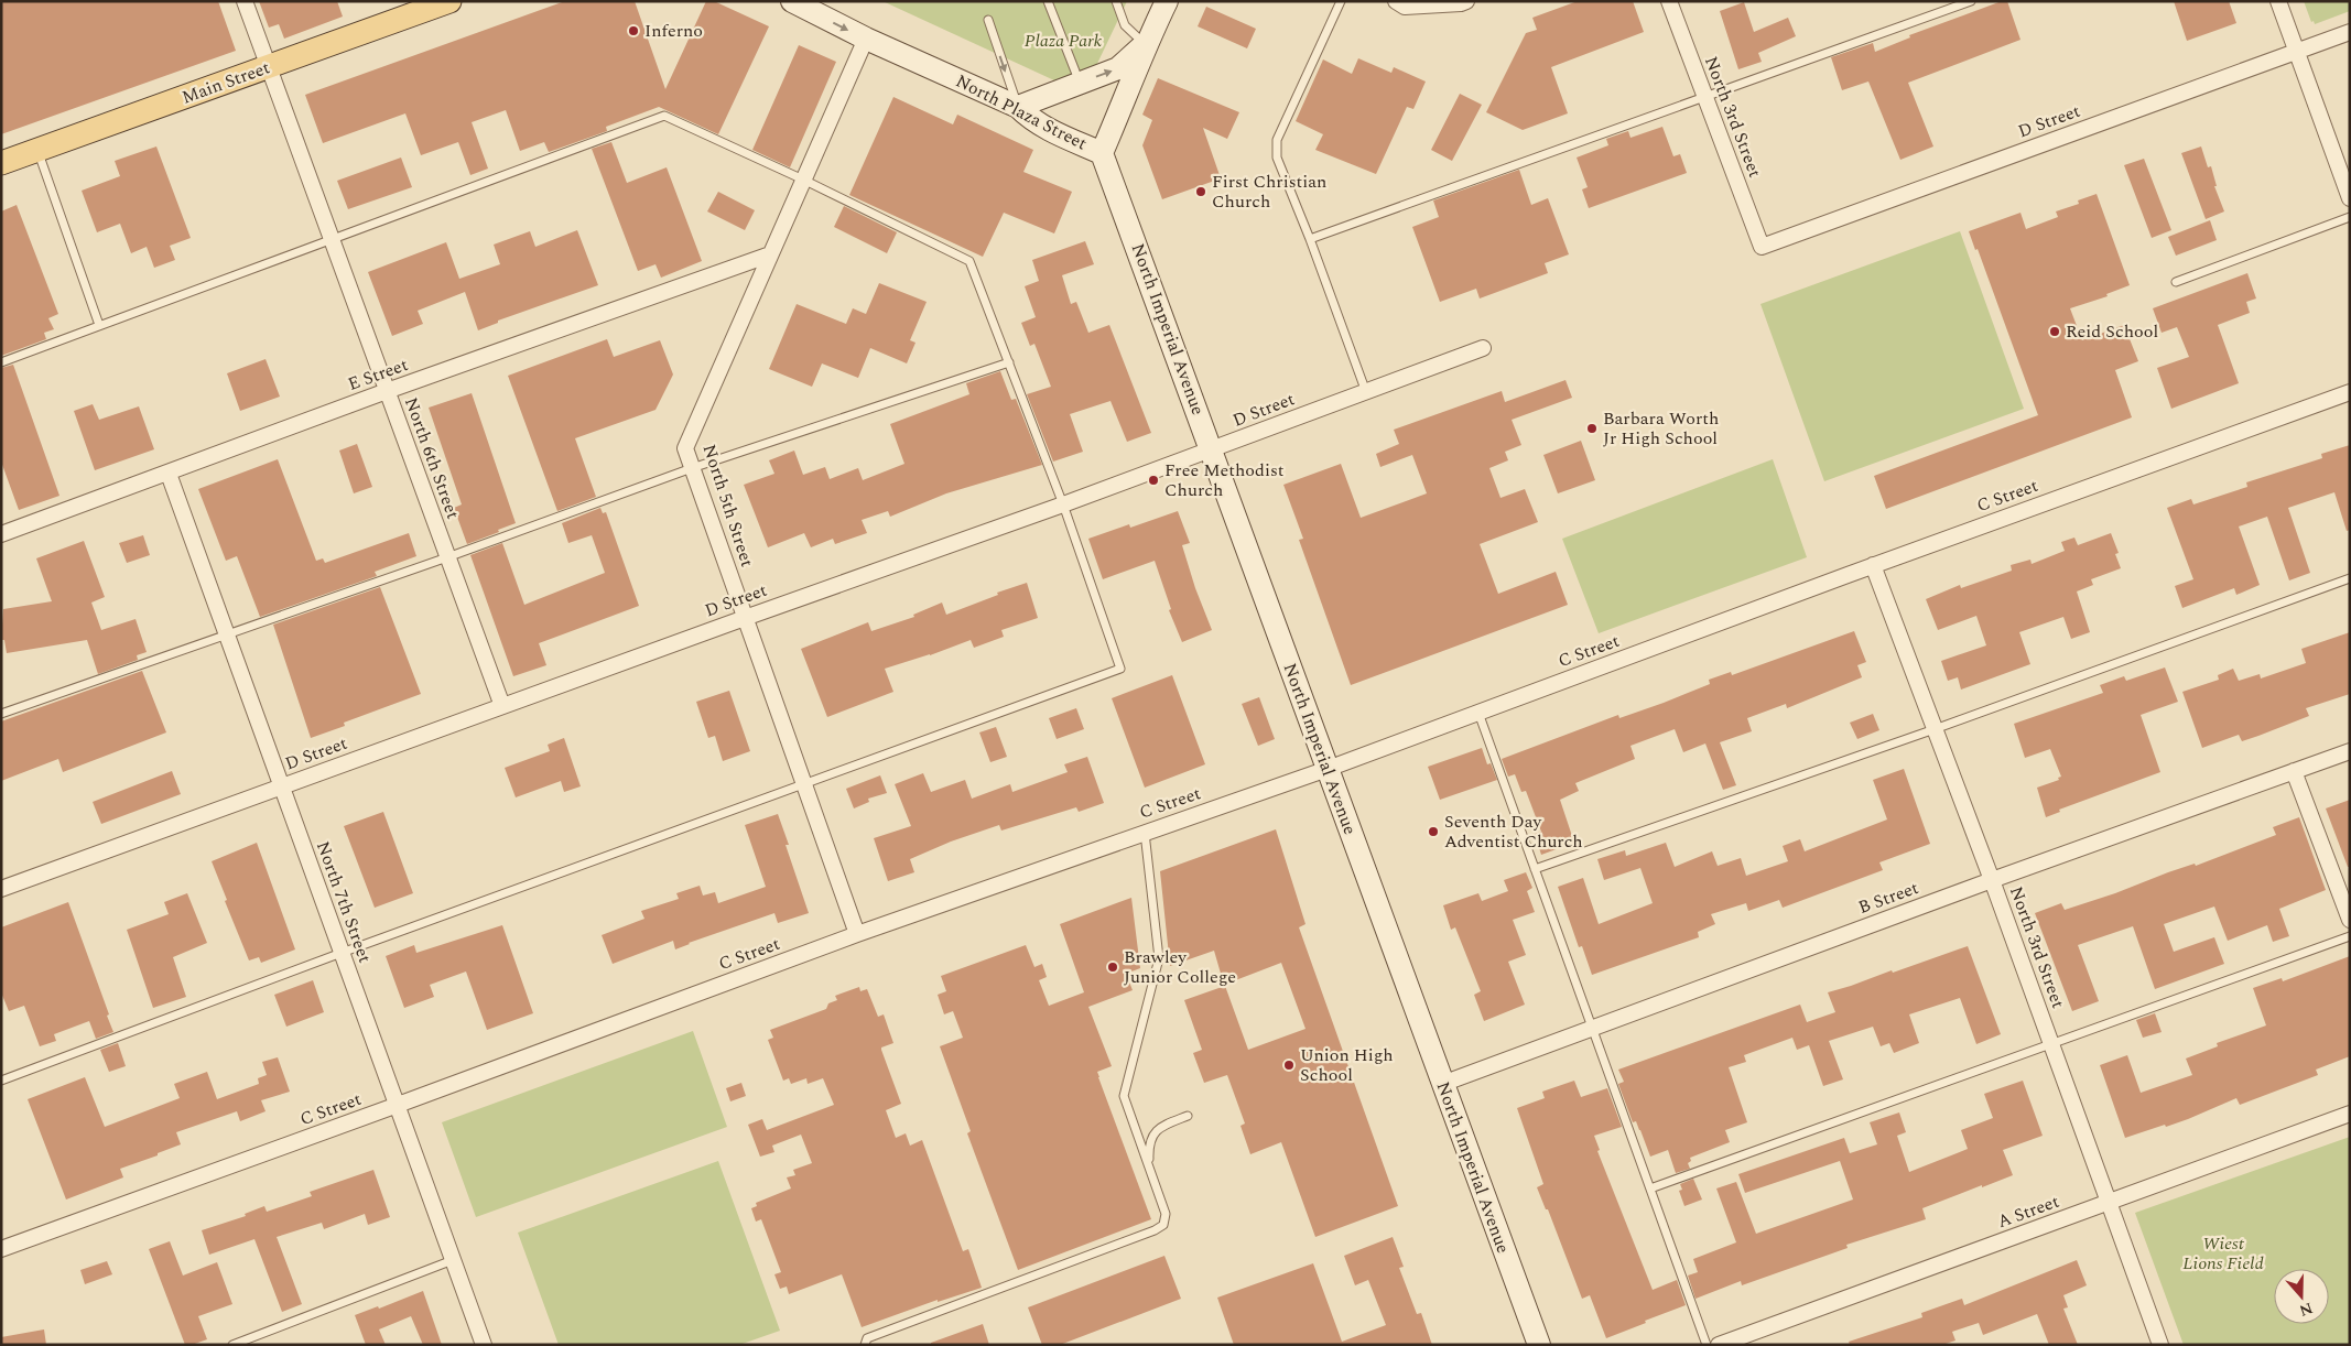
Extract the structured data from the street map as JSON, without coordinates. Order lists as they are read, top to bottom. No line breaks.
{"streets":{"main road":["Main Street"],"street":["North Plaza Street","North 3rd Street","D Street","North Imperial Avenue","E Street","North 6th Street","C Street","North 5th Street","B Street","North 7th Street","A Street"]},"crossings":[["Main Street","North 6th Street"],["North Plaza Street","North Imperial Avenue"],["North Plaza Street","North 5th Street"],["North 3rd Street","D Street"],["North 3rd Street","C Street"],["North 3rd Street","B Street"],["North 3rd Street","A Street"],["D Street","North Imperial Avenue"],["D Street","North 6th Street"],["D Street","North 5th Street"],["D Street","North 7th Street"],["North Imperial Avenue","C Street"],["North Imperial Avenue","B Street"],["E Street","North 6th Street"],["E Street","North 5th Street"],["E Street","North 7th Street"],["C Street","North 5th Street"],["C Street","North 7th Street"]],"parks":["Plaza Park","Wiest Lions Field"],"places":["Inferno","First Christian Church","Reid School","Barbara Worth Jr High School","Free Methodist Church","Seventh Day Adventist Church","Brawley Junior College","Union High School"],"north":"bottom"}
